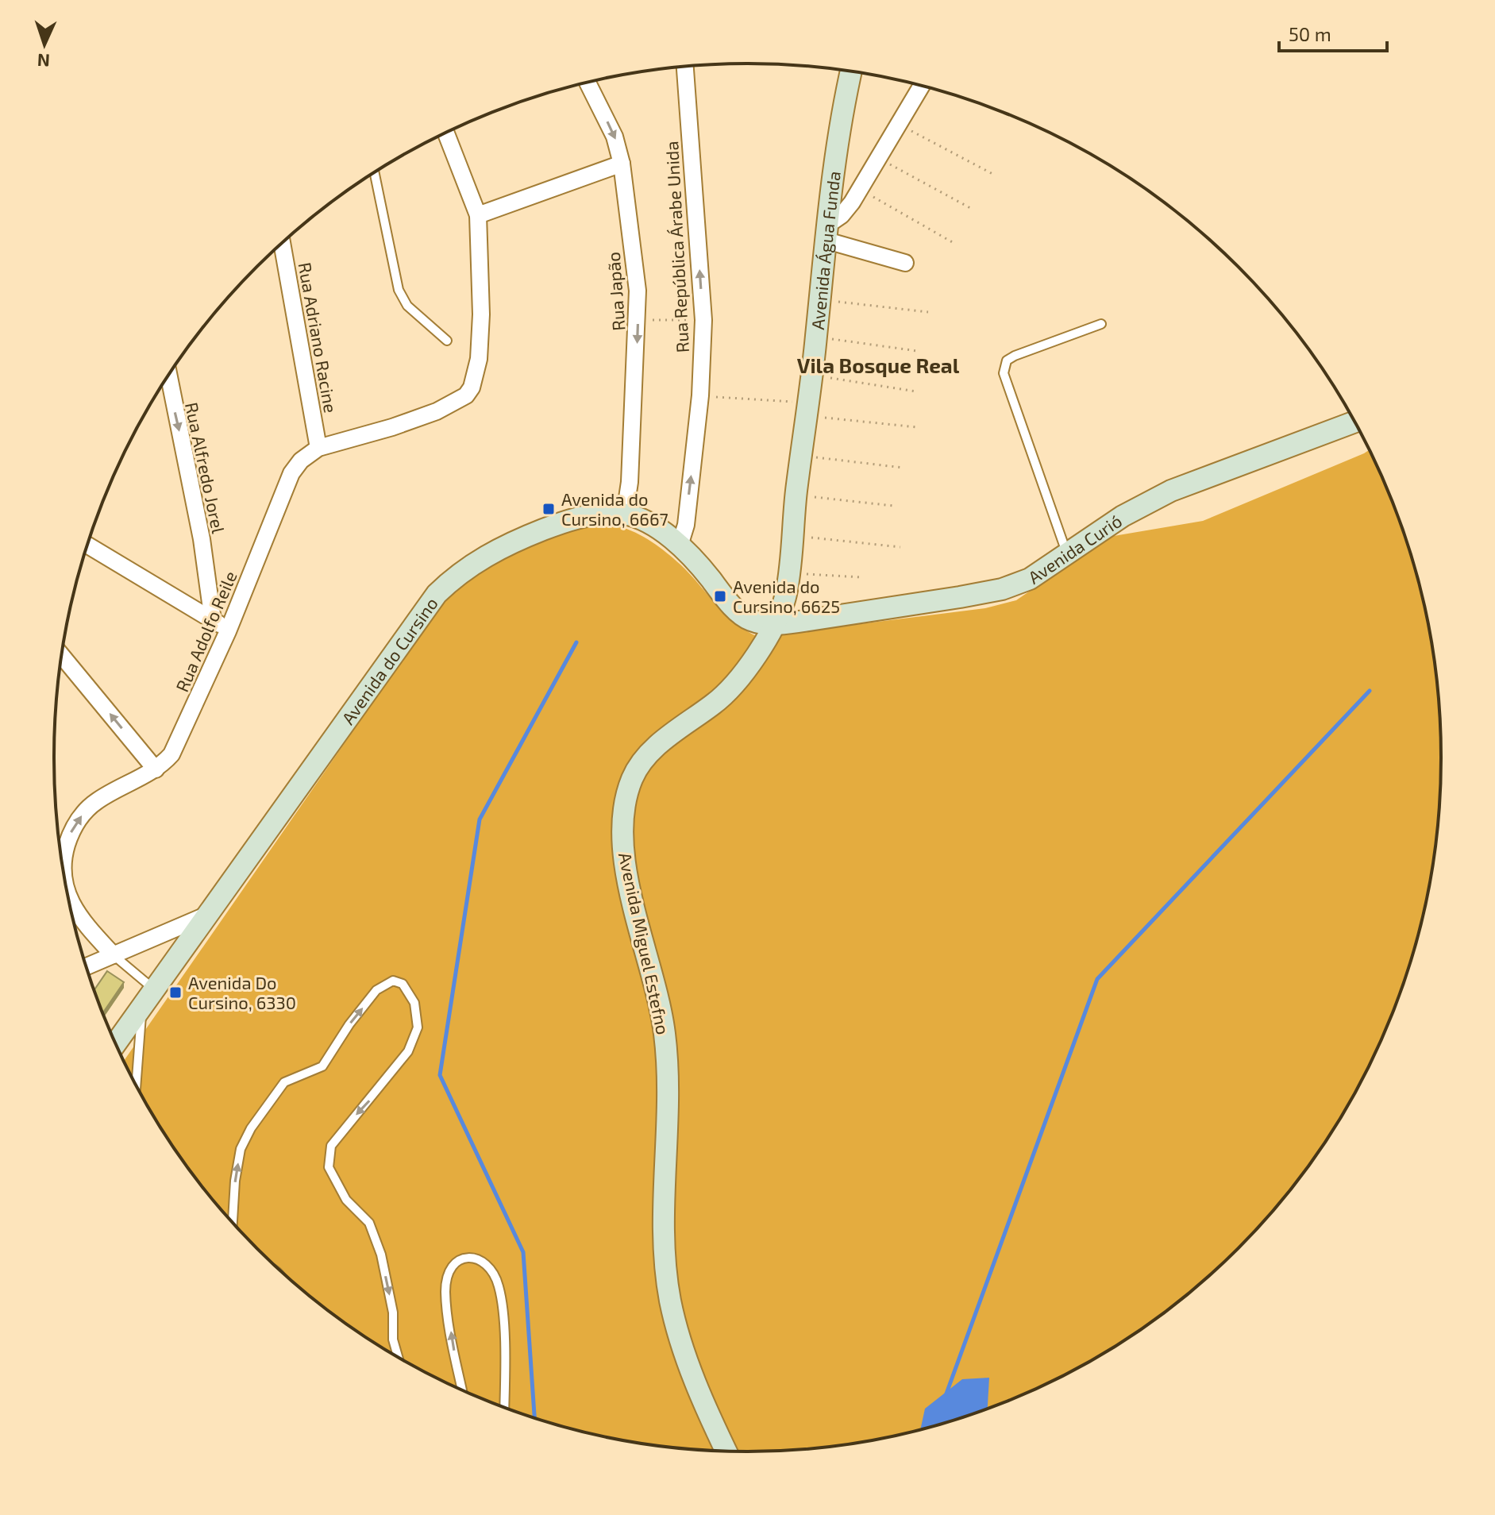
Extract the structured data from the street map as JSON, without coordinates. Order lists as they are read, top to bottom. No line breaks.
{"streets":{"main road":["Avenida Água Funda","Avenida Curió","Avenida do Cursino","Avenida Miguel Estefno"],"street":["Rua República Árabe Unida","Rua Japão","Rua Adriano Racine","Rua Alfredo Jorel","Rua Adolfo Reile"]},"crossings":[["Avenida Água Funda","Avenida Curió"],["Avenida Água Funda","Avenida Miguel Estefno"],["Rua Japão","Avenida do Cursino"],["Rua Adriano Racine","Rua Adolfo Reile"],["Avenida Curió","Avenida Miguel Estefno"]],"one_way":["Rua República Árabe Unida","Rua Japão","Rua Alfredo Jorel"],"districts":["Vila Bosque Real"],"places":{"transit":["Avenida do Cursino, 6667","Avenida do Cursino, 6625","Avenida Do Cursino, 6330"]},"scale_bar":"50 m","north":"bottom"}
